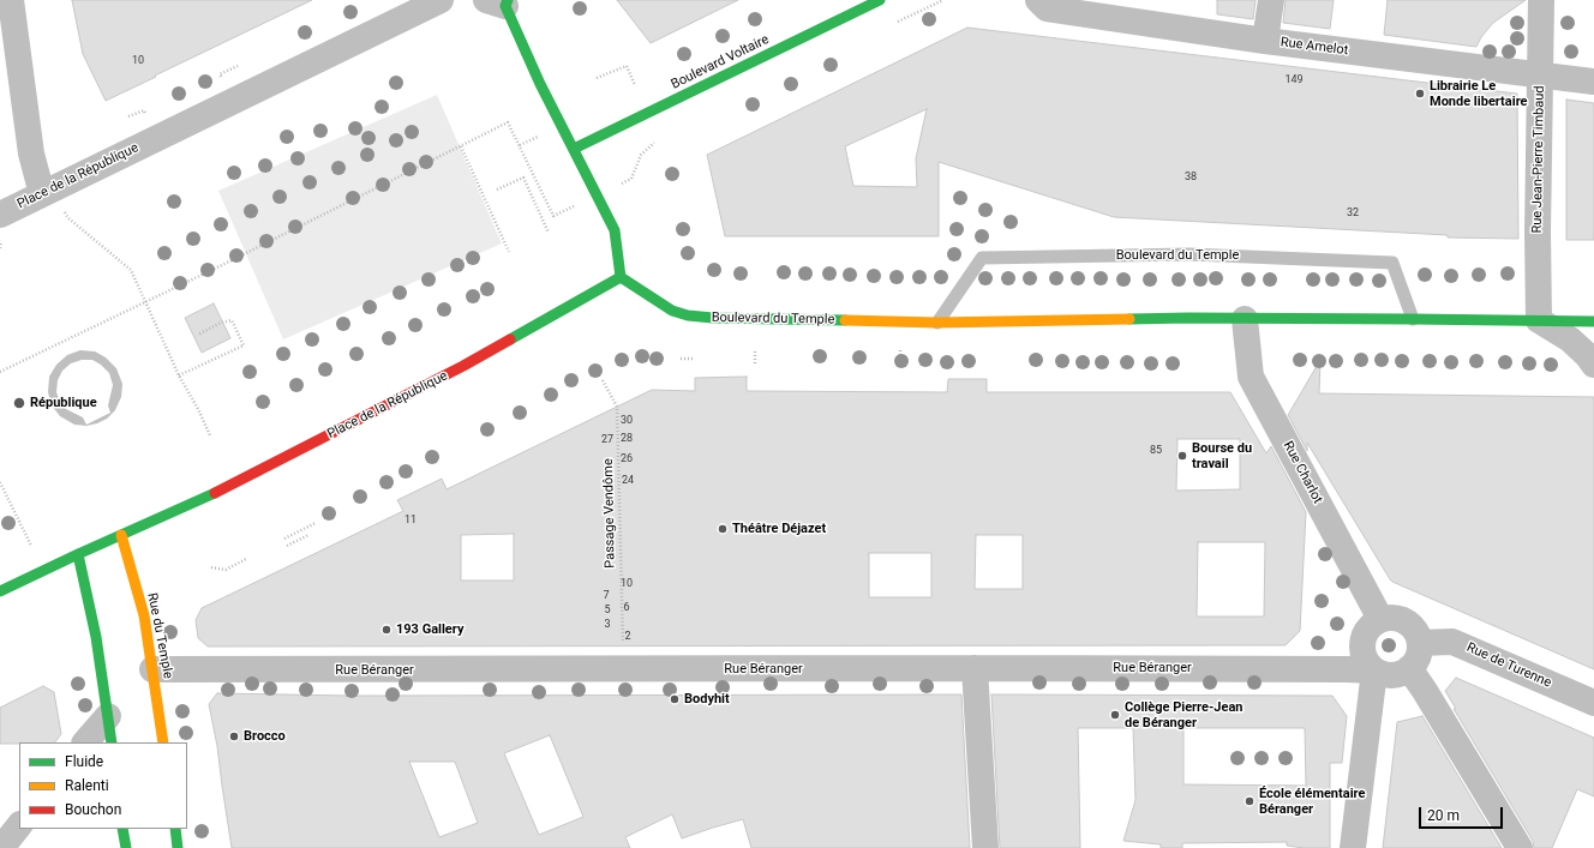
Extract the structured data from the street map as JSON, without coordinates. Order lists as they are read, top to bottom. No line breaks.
{"streets":{"main road":["Boulevard Voltaire","Place de la République","Boulevard du Temple","Rue du Temple"],"street":["Rue Amelot","Rue Jean-Pierre Timbaud","Rue Charlot","Rue de Turenne","Rue Béranger"],"path":["Passage Vendôme"]},"crossings":[["Rue Amelot","Rue Jean-Pierre Timbaud"],["Rue Jean-Pierre Timbaud","Boulevard du Temple"],["Place de la République","Boulevard du Temple"],["Place de la République","Rue du Temple"],["Boulevard du Temple","Rue Charlot"],["Rue Charlot","Rue de Turenne"],["Rue Charlot","Rue Béranger"],["Rue du Temple","Rue Béranger"],["Rue de Turenne","Rue Béranger"]],"places":["Librairie Le Monde libertaire","République","Bourse du travail","Théâtre Déjazet","193 Gallery","Bodyhit","Collège Pierre-Jean de Béranger","Brocco","École élémentaire Béranger"],"house_numbers":["10","149","38","32","30","28","27","85","26","24","11","10","7","6","5","3","2"],"legend":["Fluide","Ralenti","Bouchon"],"scale_bar":"20 m"}
